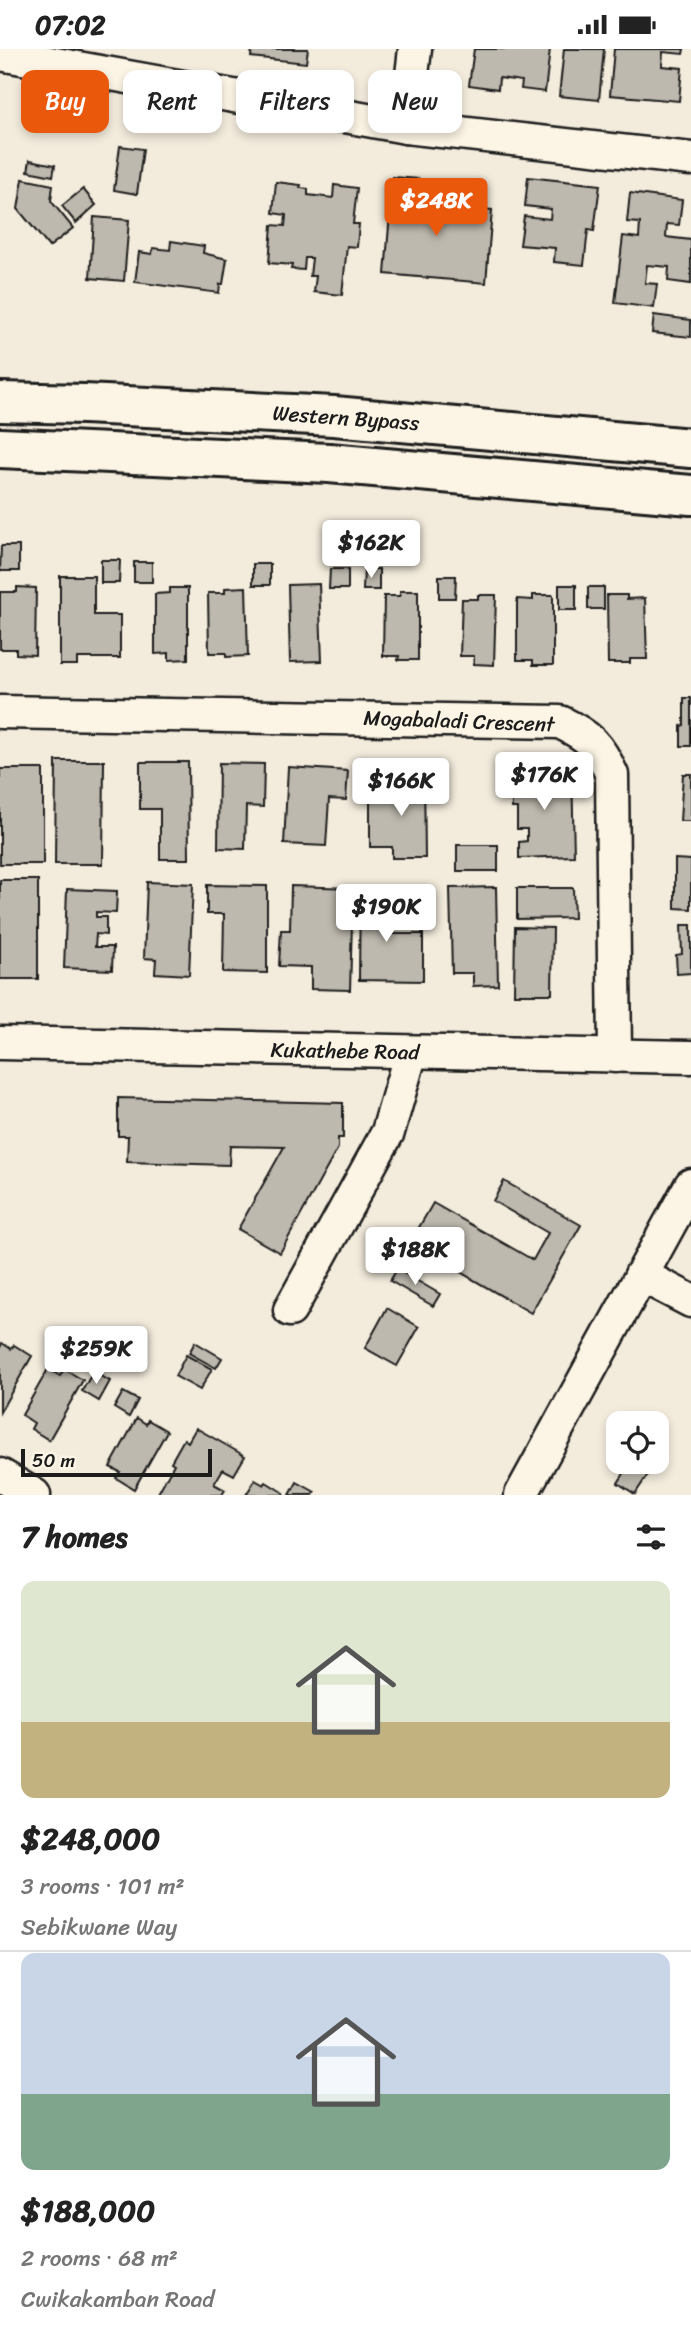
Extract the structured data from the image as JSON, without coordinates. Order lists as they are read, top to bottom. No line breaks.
{"streets":{"highway":["Western Bypass"],"street":["Mogabaladi Crescent","Kukathebe Road"]},"crossings":[["Mogabaladi Crescent","Kukathebe Road"]],"scale_bar":"50 m","page":{"status":"07:02","chip":["Buy","Rent","Filters","New"],"price":["$248K","$162K","$176K","$166K","$190K","$188K","$259K"],"scale":"50 m","heading":"7 homes","list":[{"name":"$248,000","note":"3 rooms · 101 m² · Sebikwane Way"},{"name":"$188,000","note":"2 rooms · 68 m² · Cwikakamban Road"}]}}
